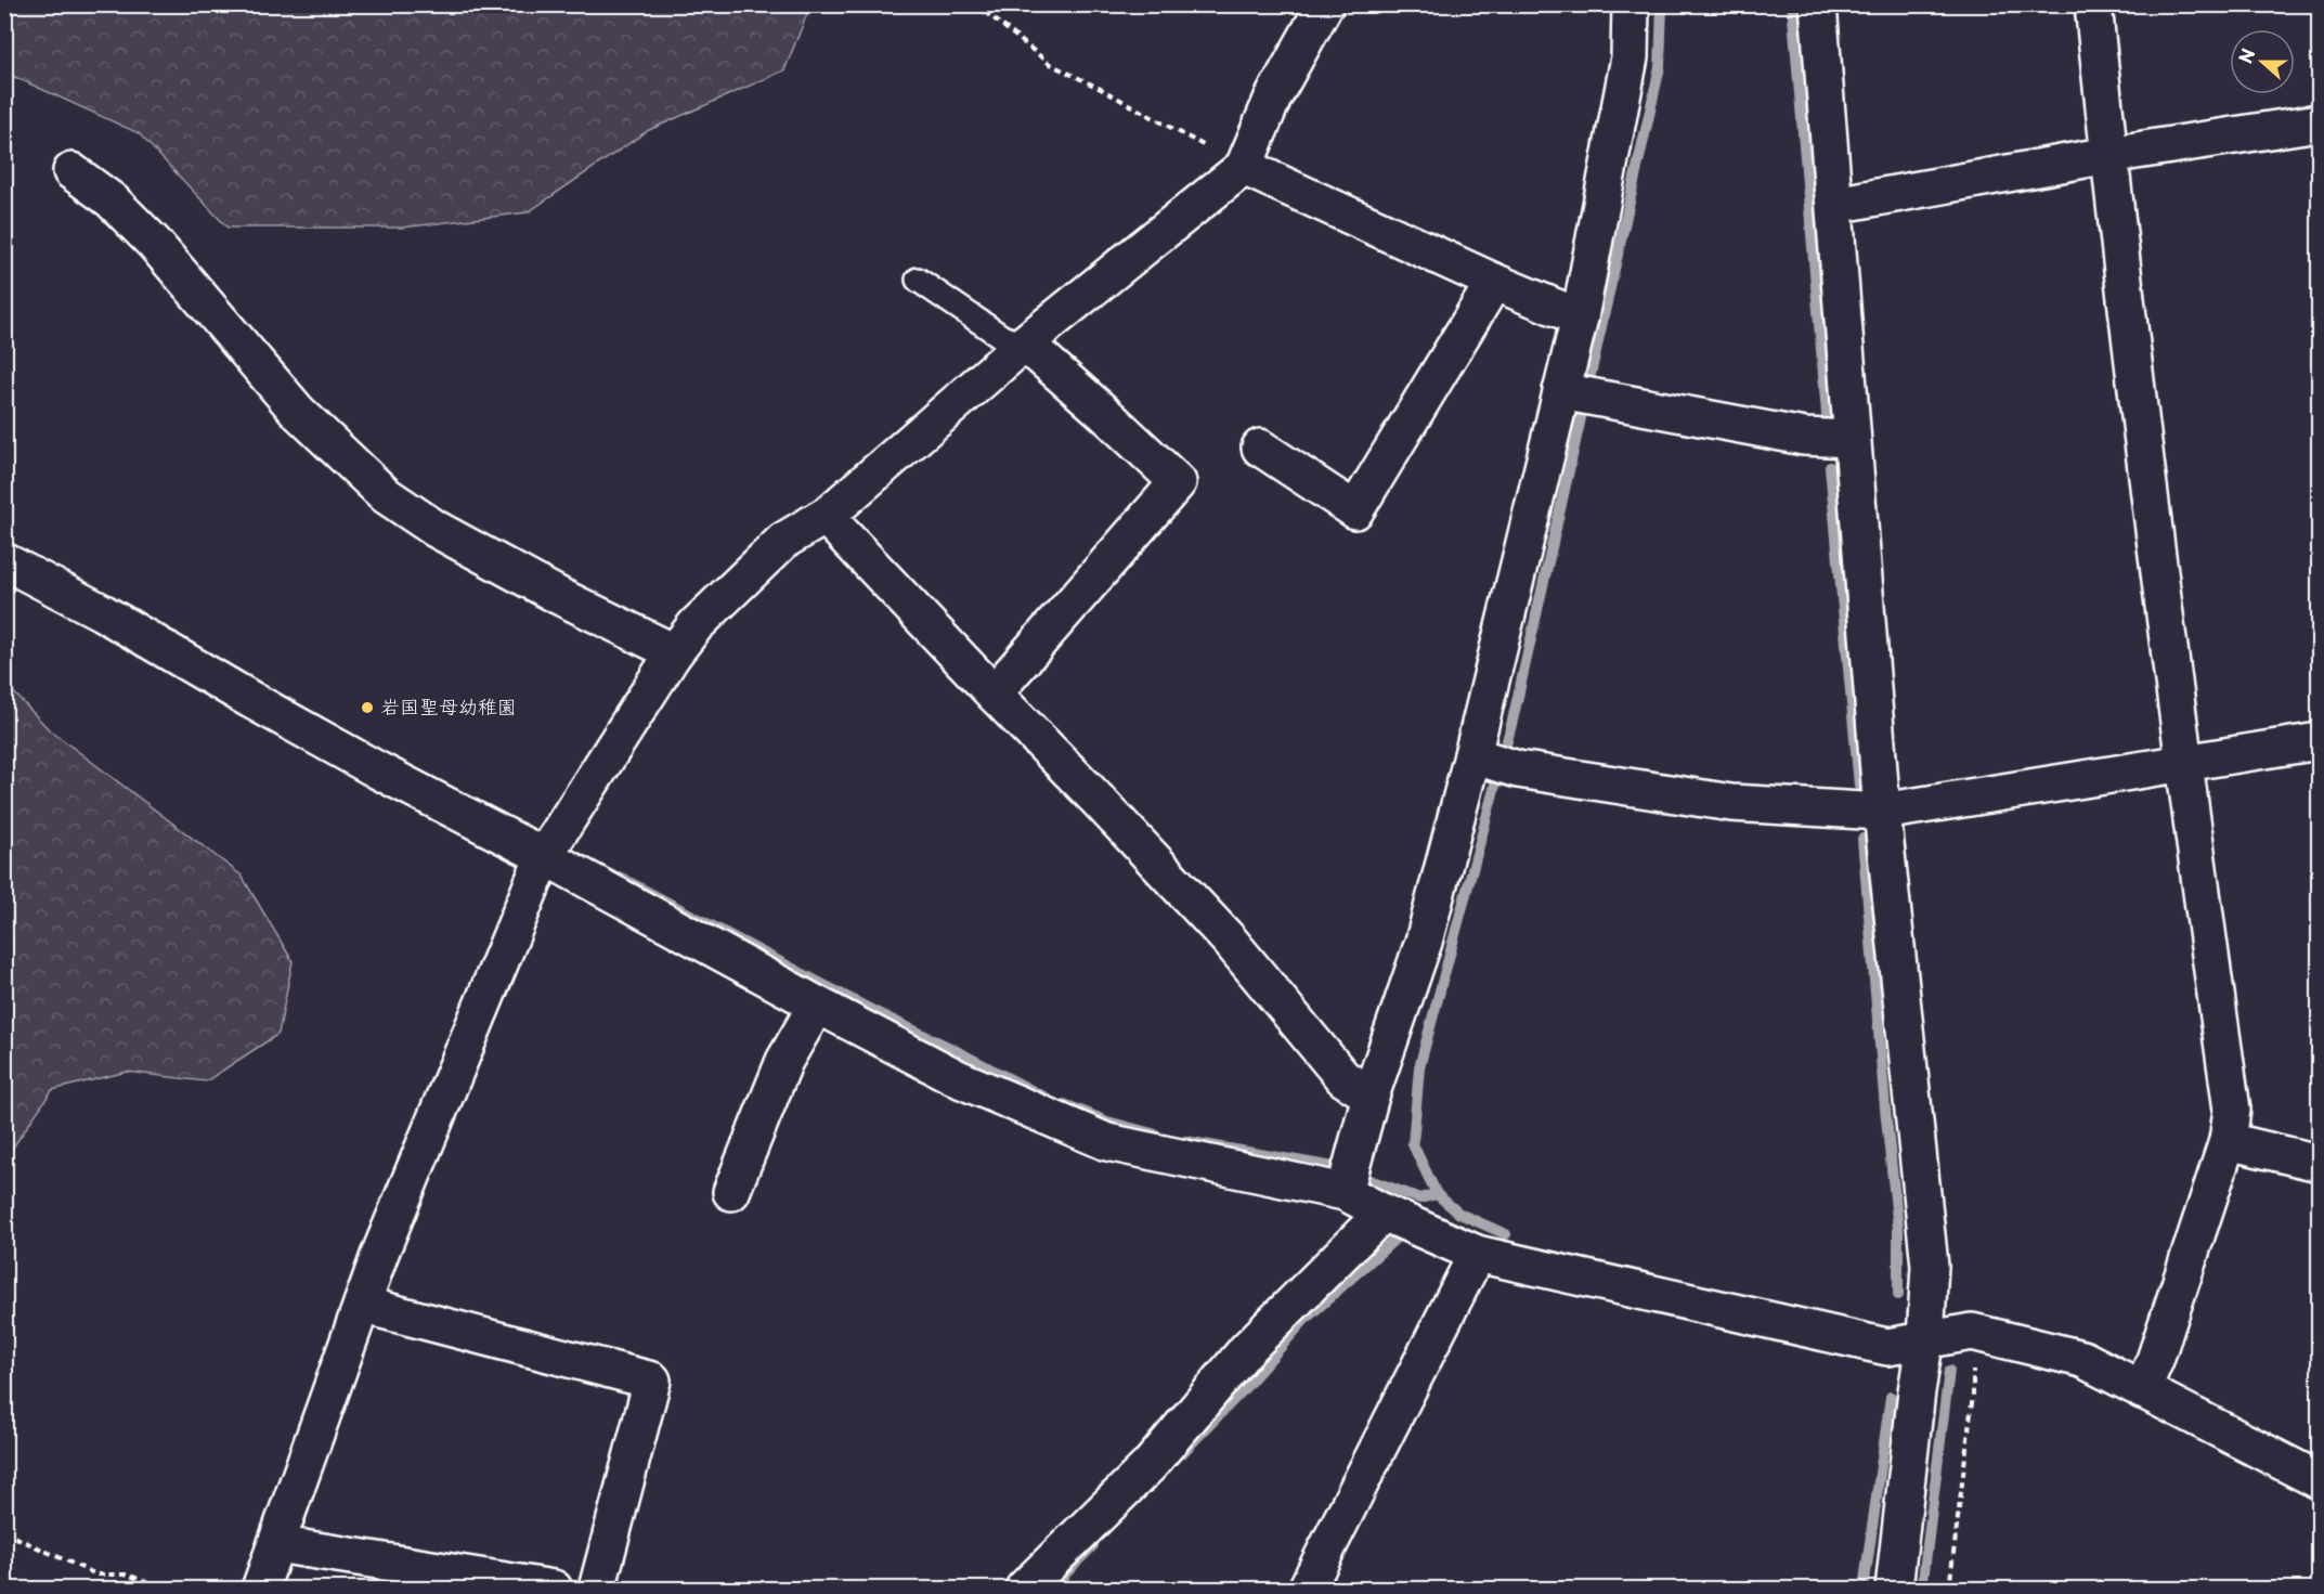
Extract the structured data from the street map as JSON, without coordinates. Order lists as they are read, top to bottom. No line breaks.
{"places":["岩国聖母幼稚園"],"north":"left"}
